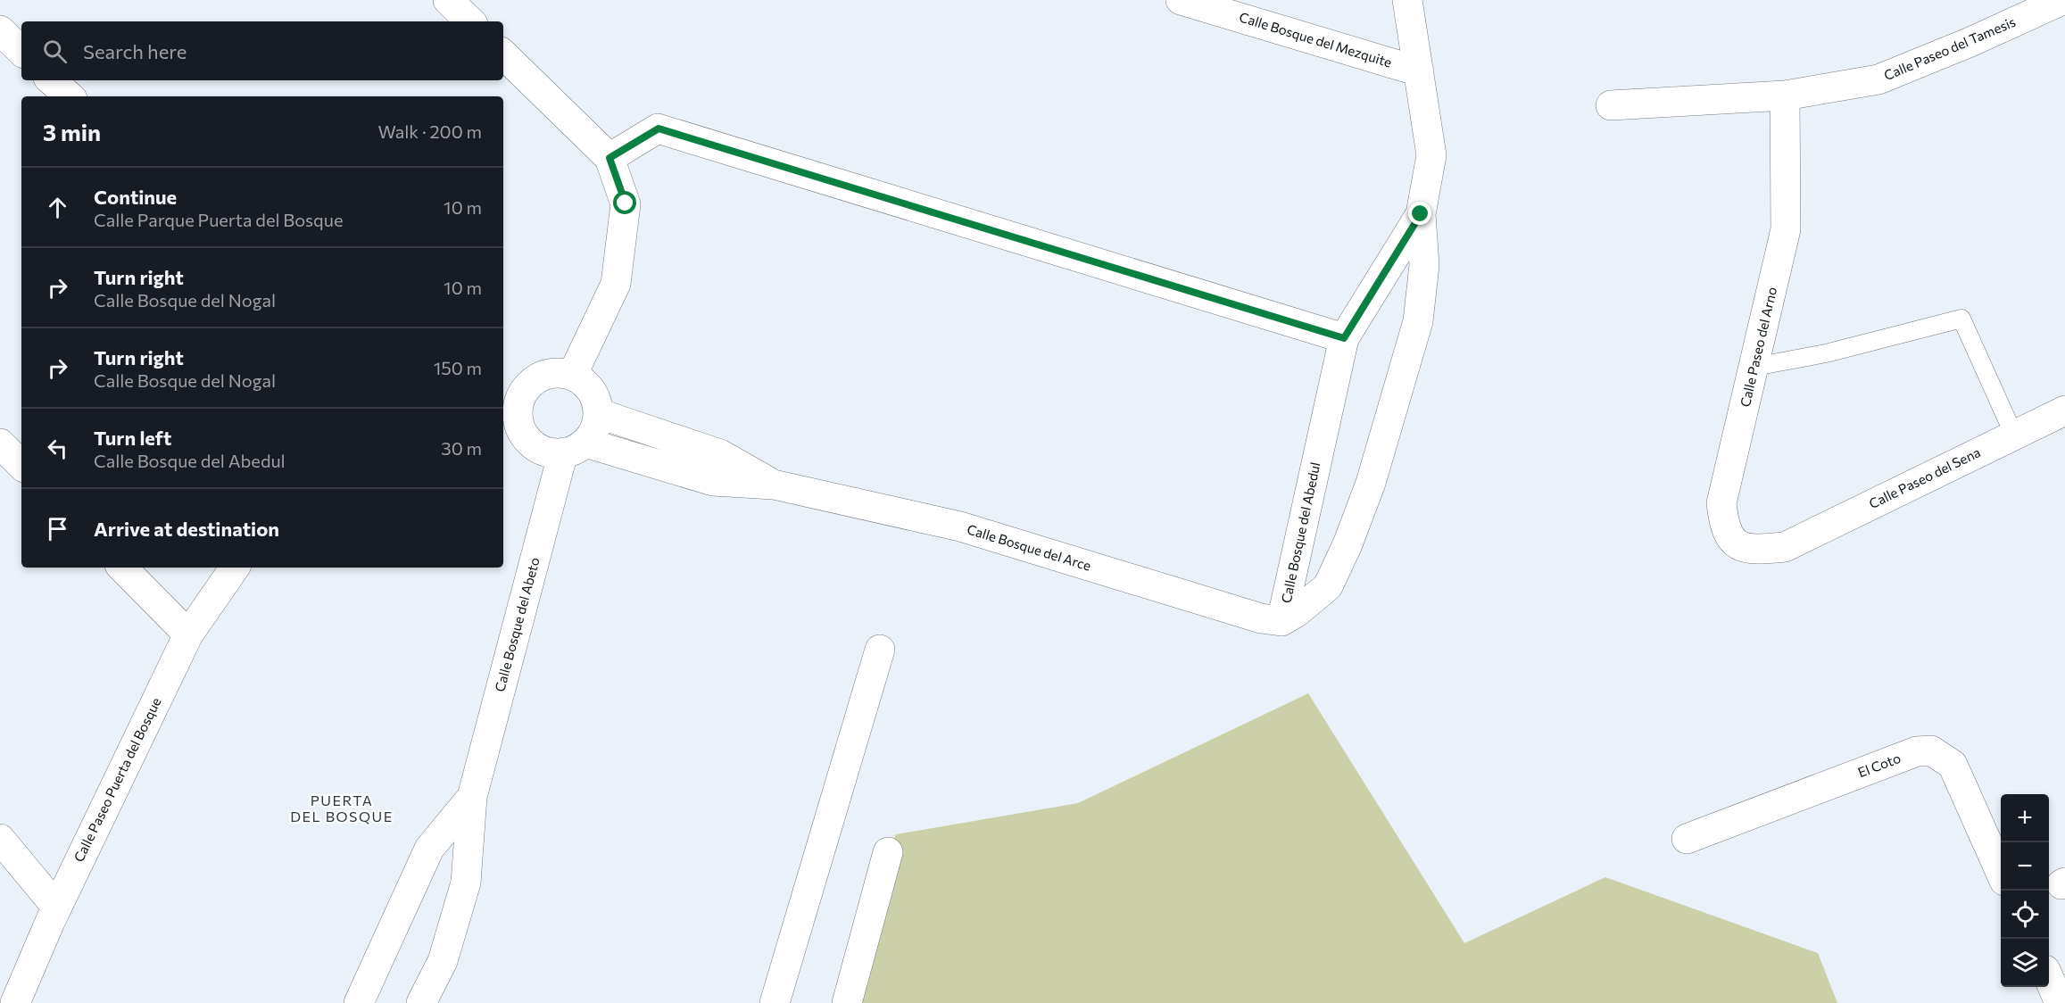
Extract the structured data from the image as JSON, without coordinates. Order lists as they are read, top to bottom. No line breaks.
{"streets":{"street":["Calle Bosque del Mezquite","Calle Paseo del Tamesis","Calle Paseo del Arno","Calle Paseo del Sena","Calle Bosque del Abedul","Calle Bosque del Arce","Calle Bosque del Abeto","El Coto","Calle Paseo Puerta del Bosque"]},"crossings":[["Calle Bosque del Mezquite","Calle Bosque del Abedul"],["Calle Paseo del Tamesis","Calle Paseo del Arno"],["Calle Paseo del Arno","Calle Paseo del Sena"],["Calle Bosque del Abedul","Calle Bosque del Arce"],["Calle Bosque del Arce","Calle Bosque del Abeto"]],"districts":["PUERTA DEL BOSQUE"],"page":{"search":"Search here","heading":["3 min","Walk · 200 m"],"list":[["Continue","Calle Parque Puerta del Bosque","10 m"],["Turn right","Calle Bosque del Nogal","10 m"],["Turn right","Calle Bosque del Nogal","150 m"],["Turn left","Calle Bosque del Abedul","30 m"],"Arrive at destination"],"map_buttons":["+","−"]}}
